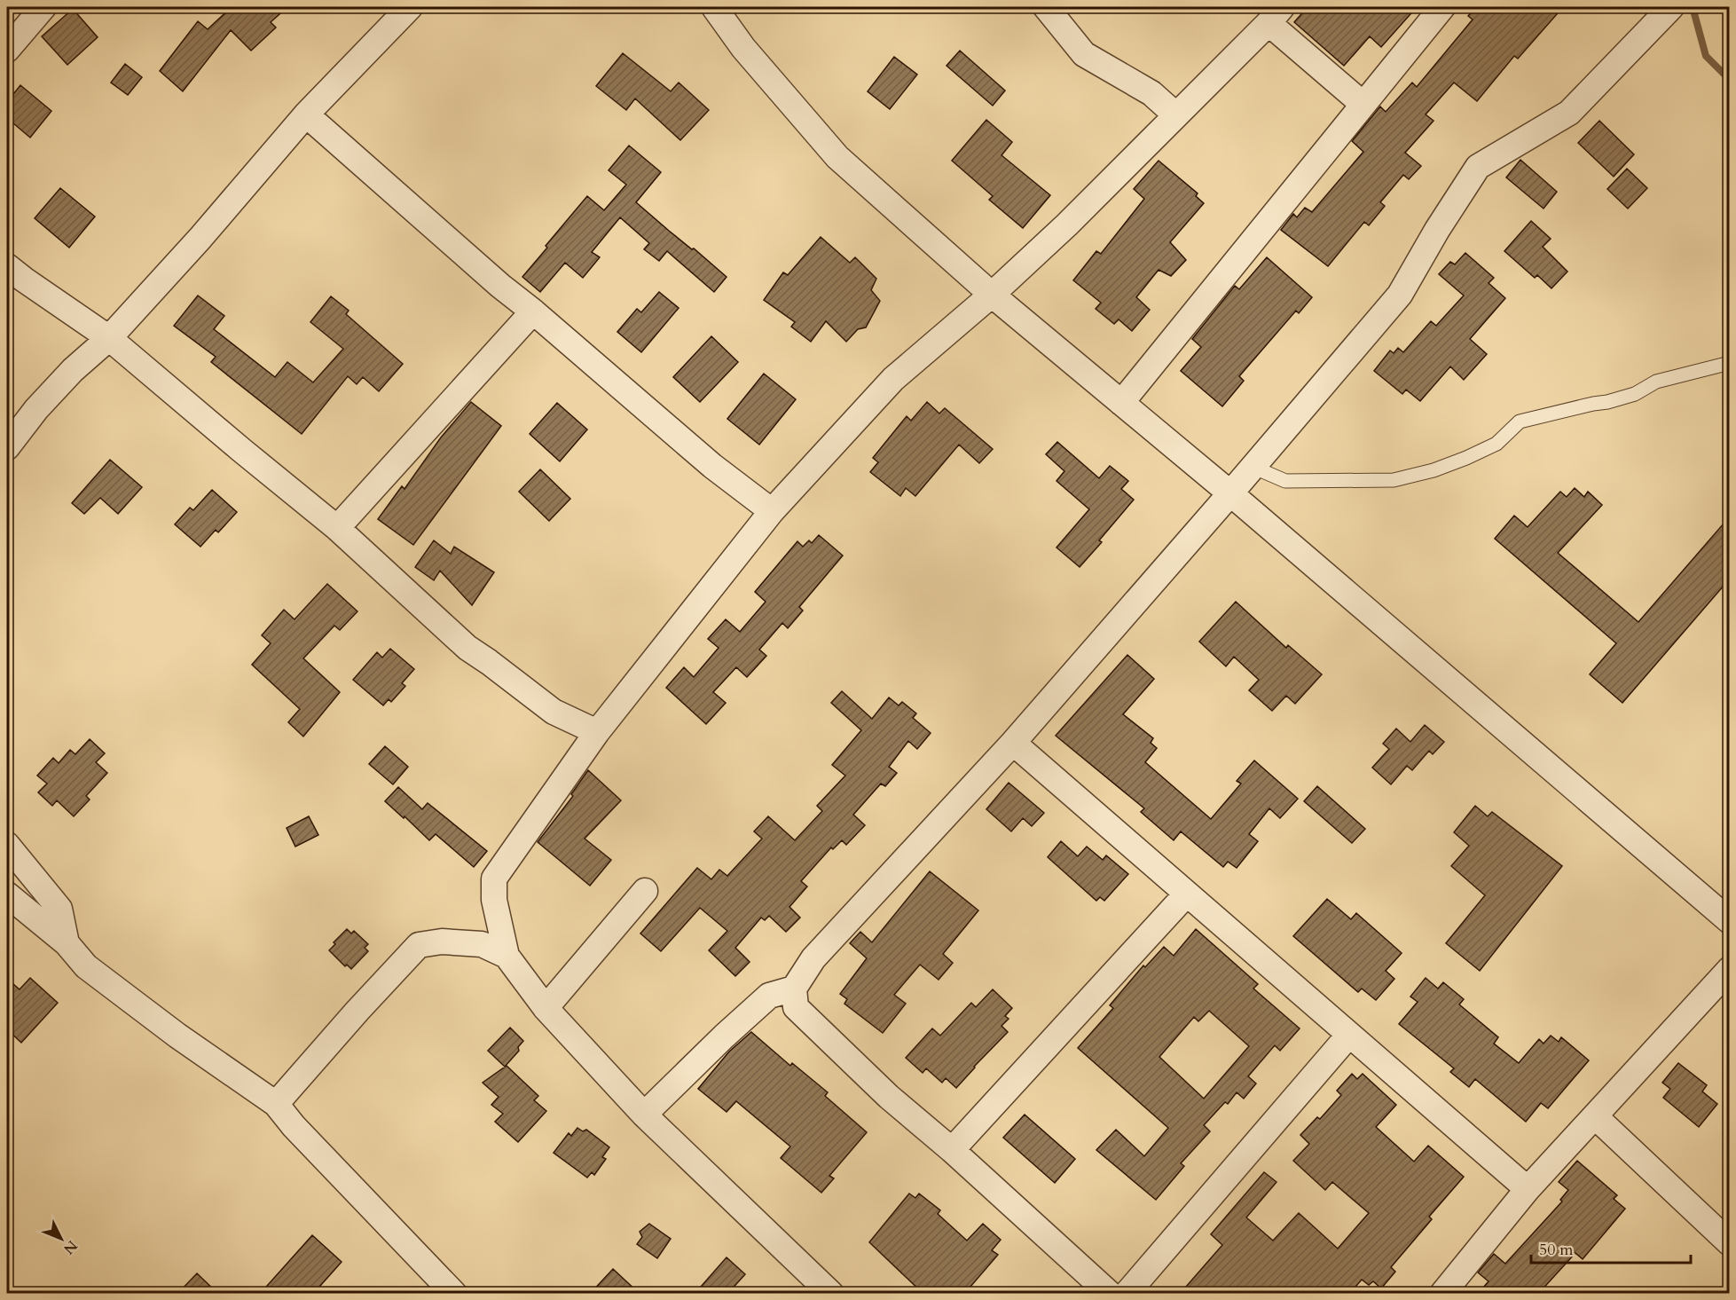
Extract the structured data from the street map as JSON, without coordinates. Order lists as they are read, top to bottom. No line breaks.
{"scale_bar":"50 m","north":"bottom right"}
